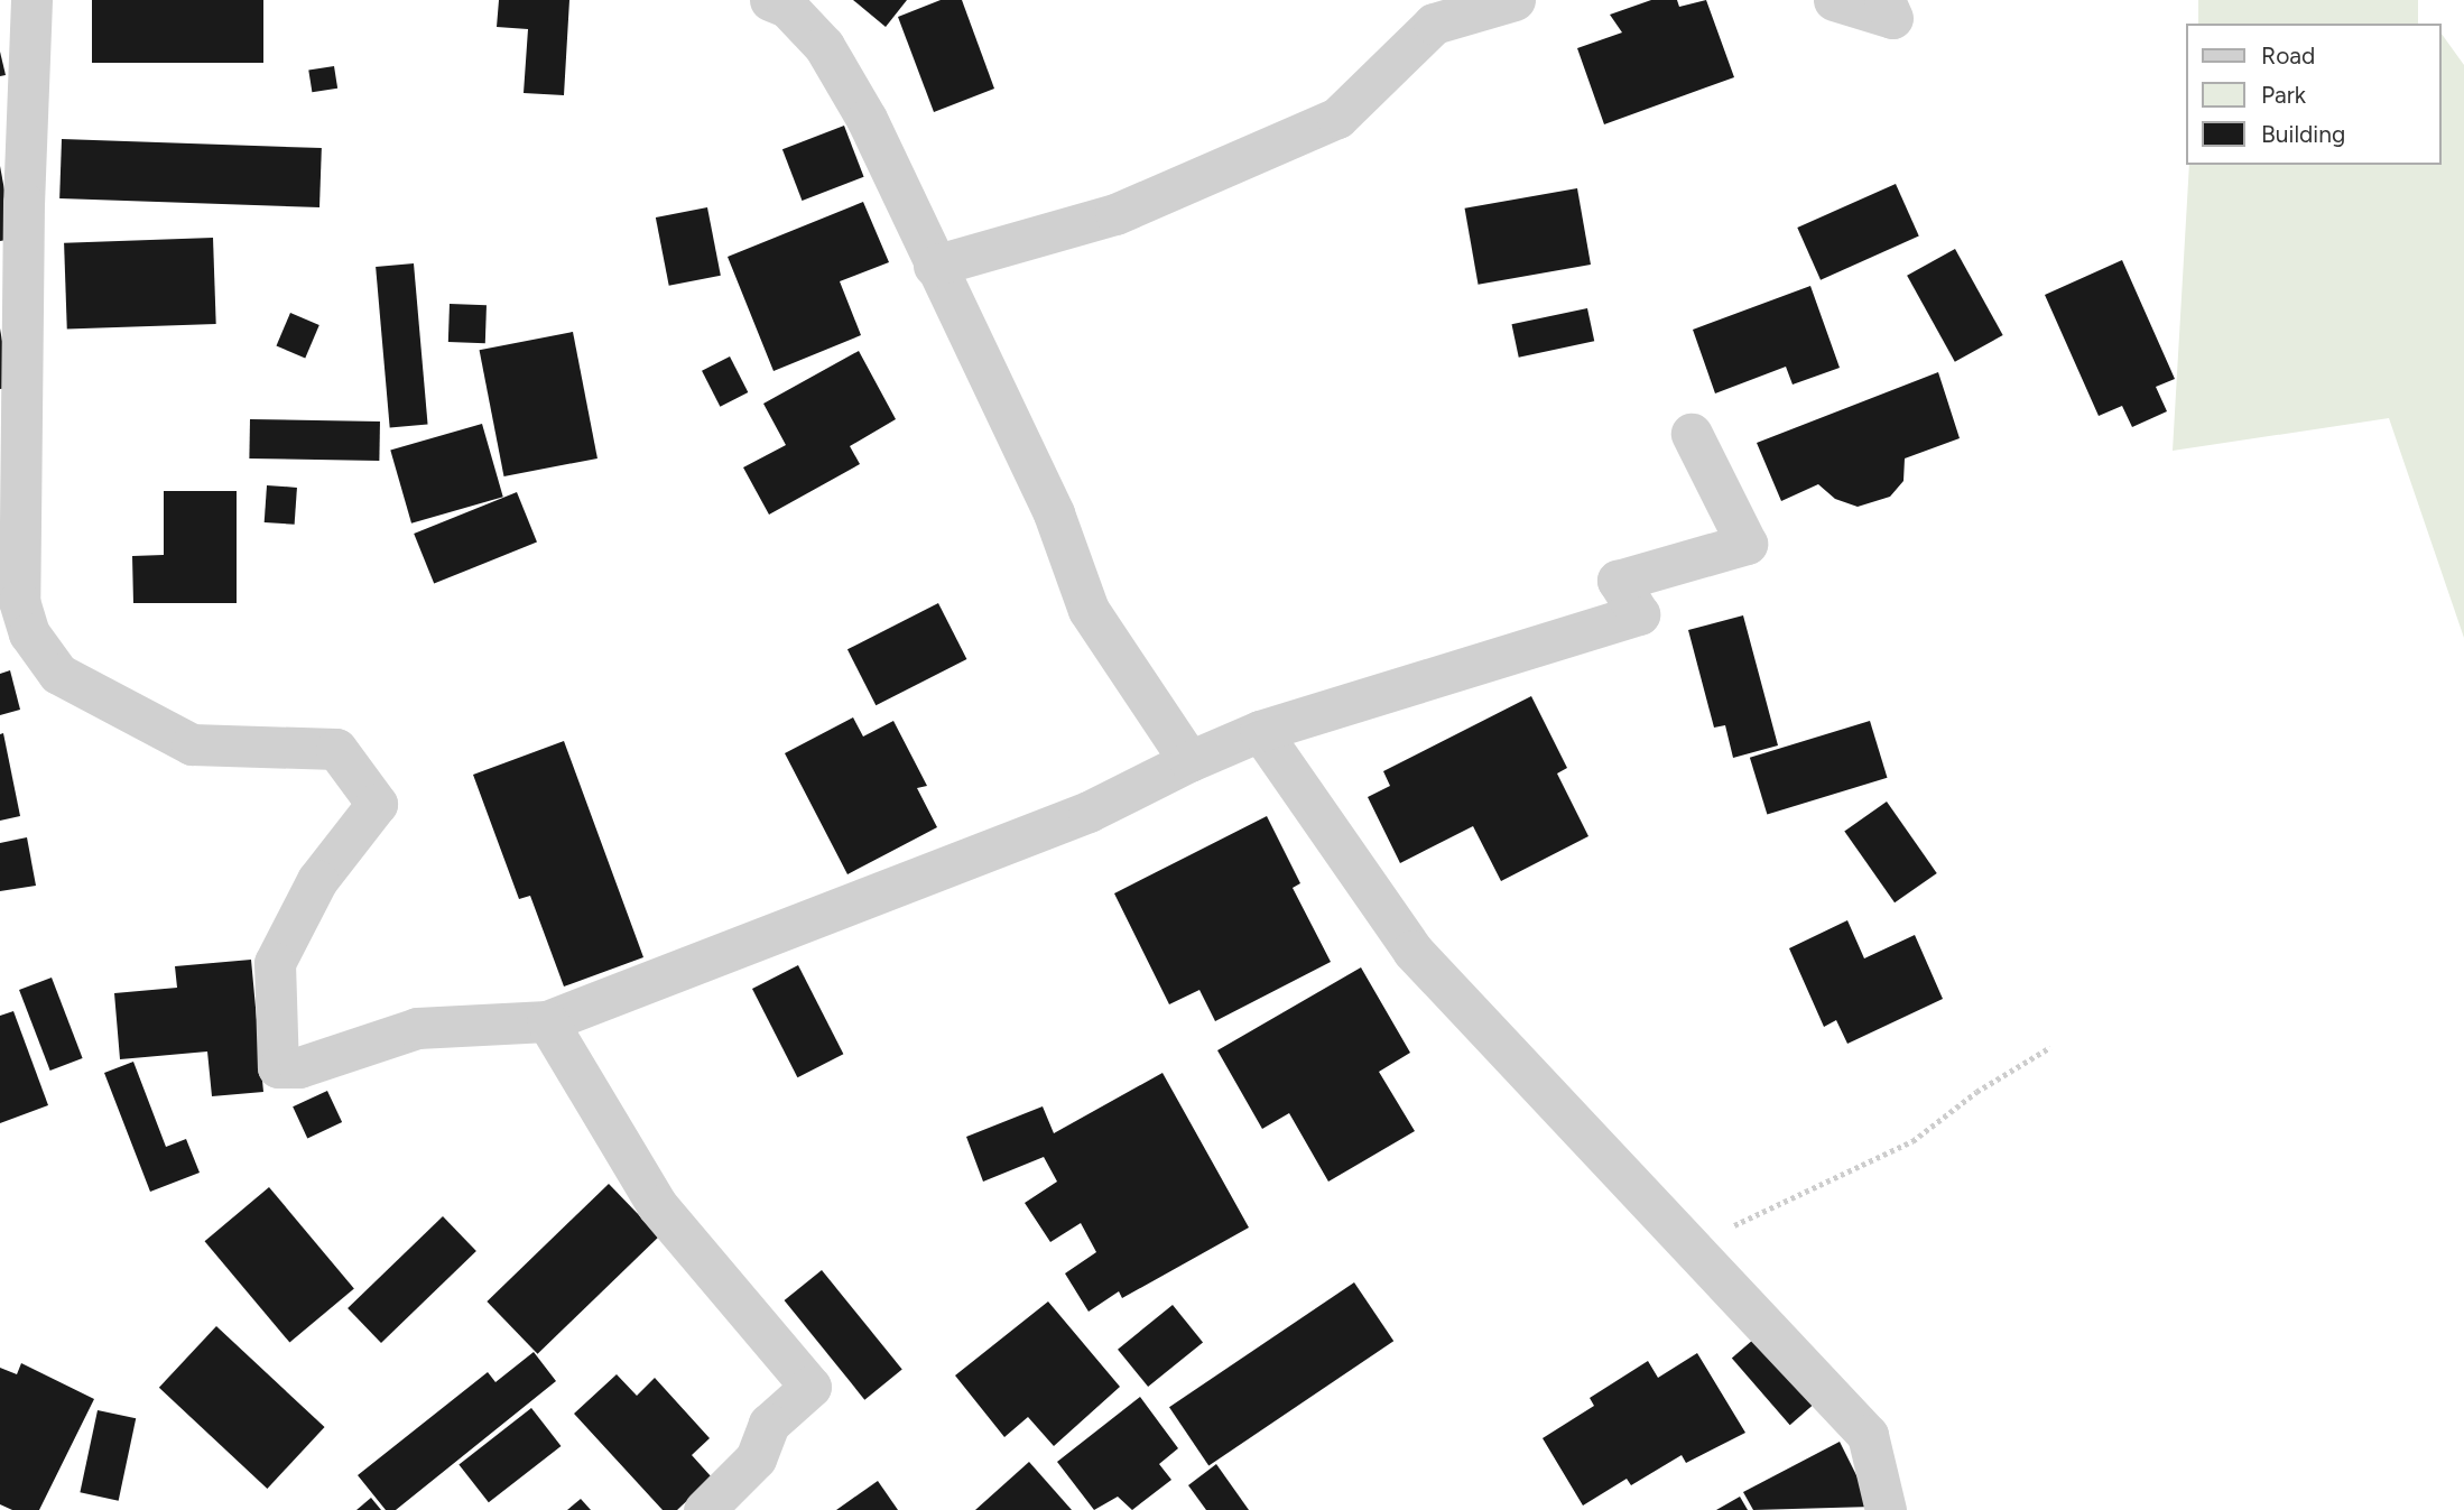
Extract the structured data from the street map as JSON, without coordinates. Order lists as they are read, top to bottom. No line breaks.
{"legend":["Road","Park","Building"]}
